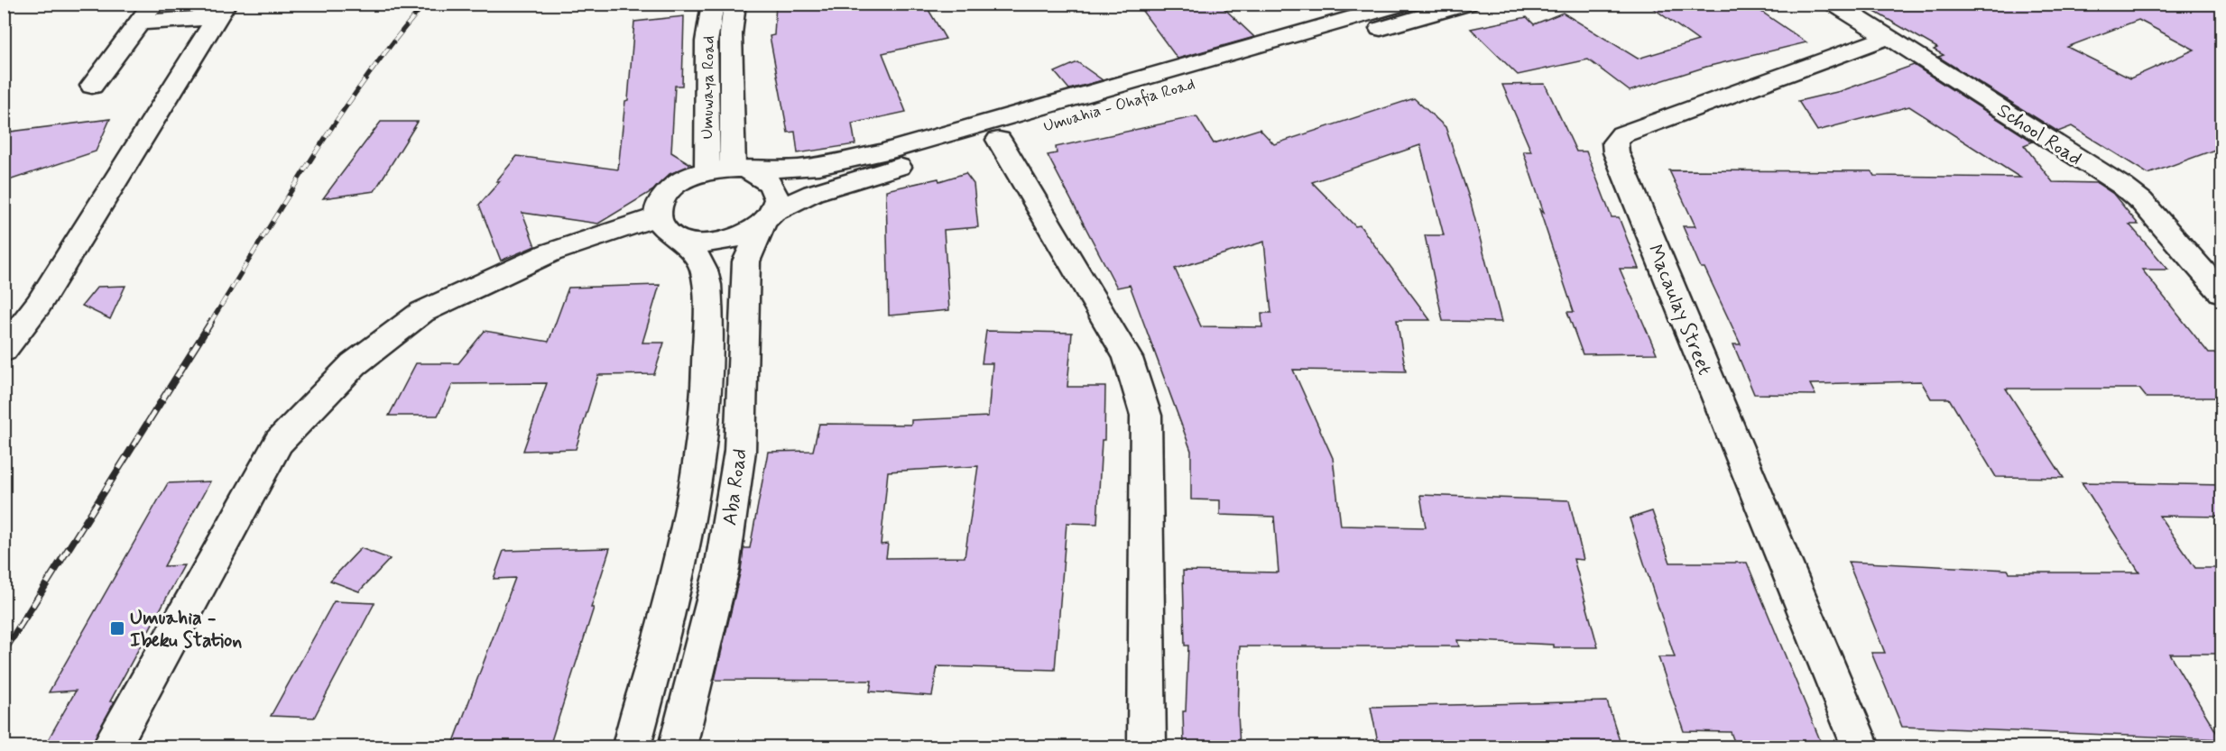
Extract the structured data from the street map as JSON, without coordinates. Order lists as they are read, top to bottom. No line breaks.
{"streets":{"street":["Umuwaya Road","Umuahia - Ohafia Road","School Road","Macaulay Street","Aba Road"]},"crossings":[["Umuwaya Road","Umuahia - Ohafia Road"],["Umuwaya Road","Aba Road"],["Umuahia - Ohafia Road","Aba Road"],["School Road","Macaulay Street"]],"places":{"transit":["Umuahia - Ibeku Station"]}}
